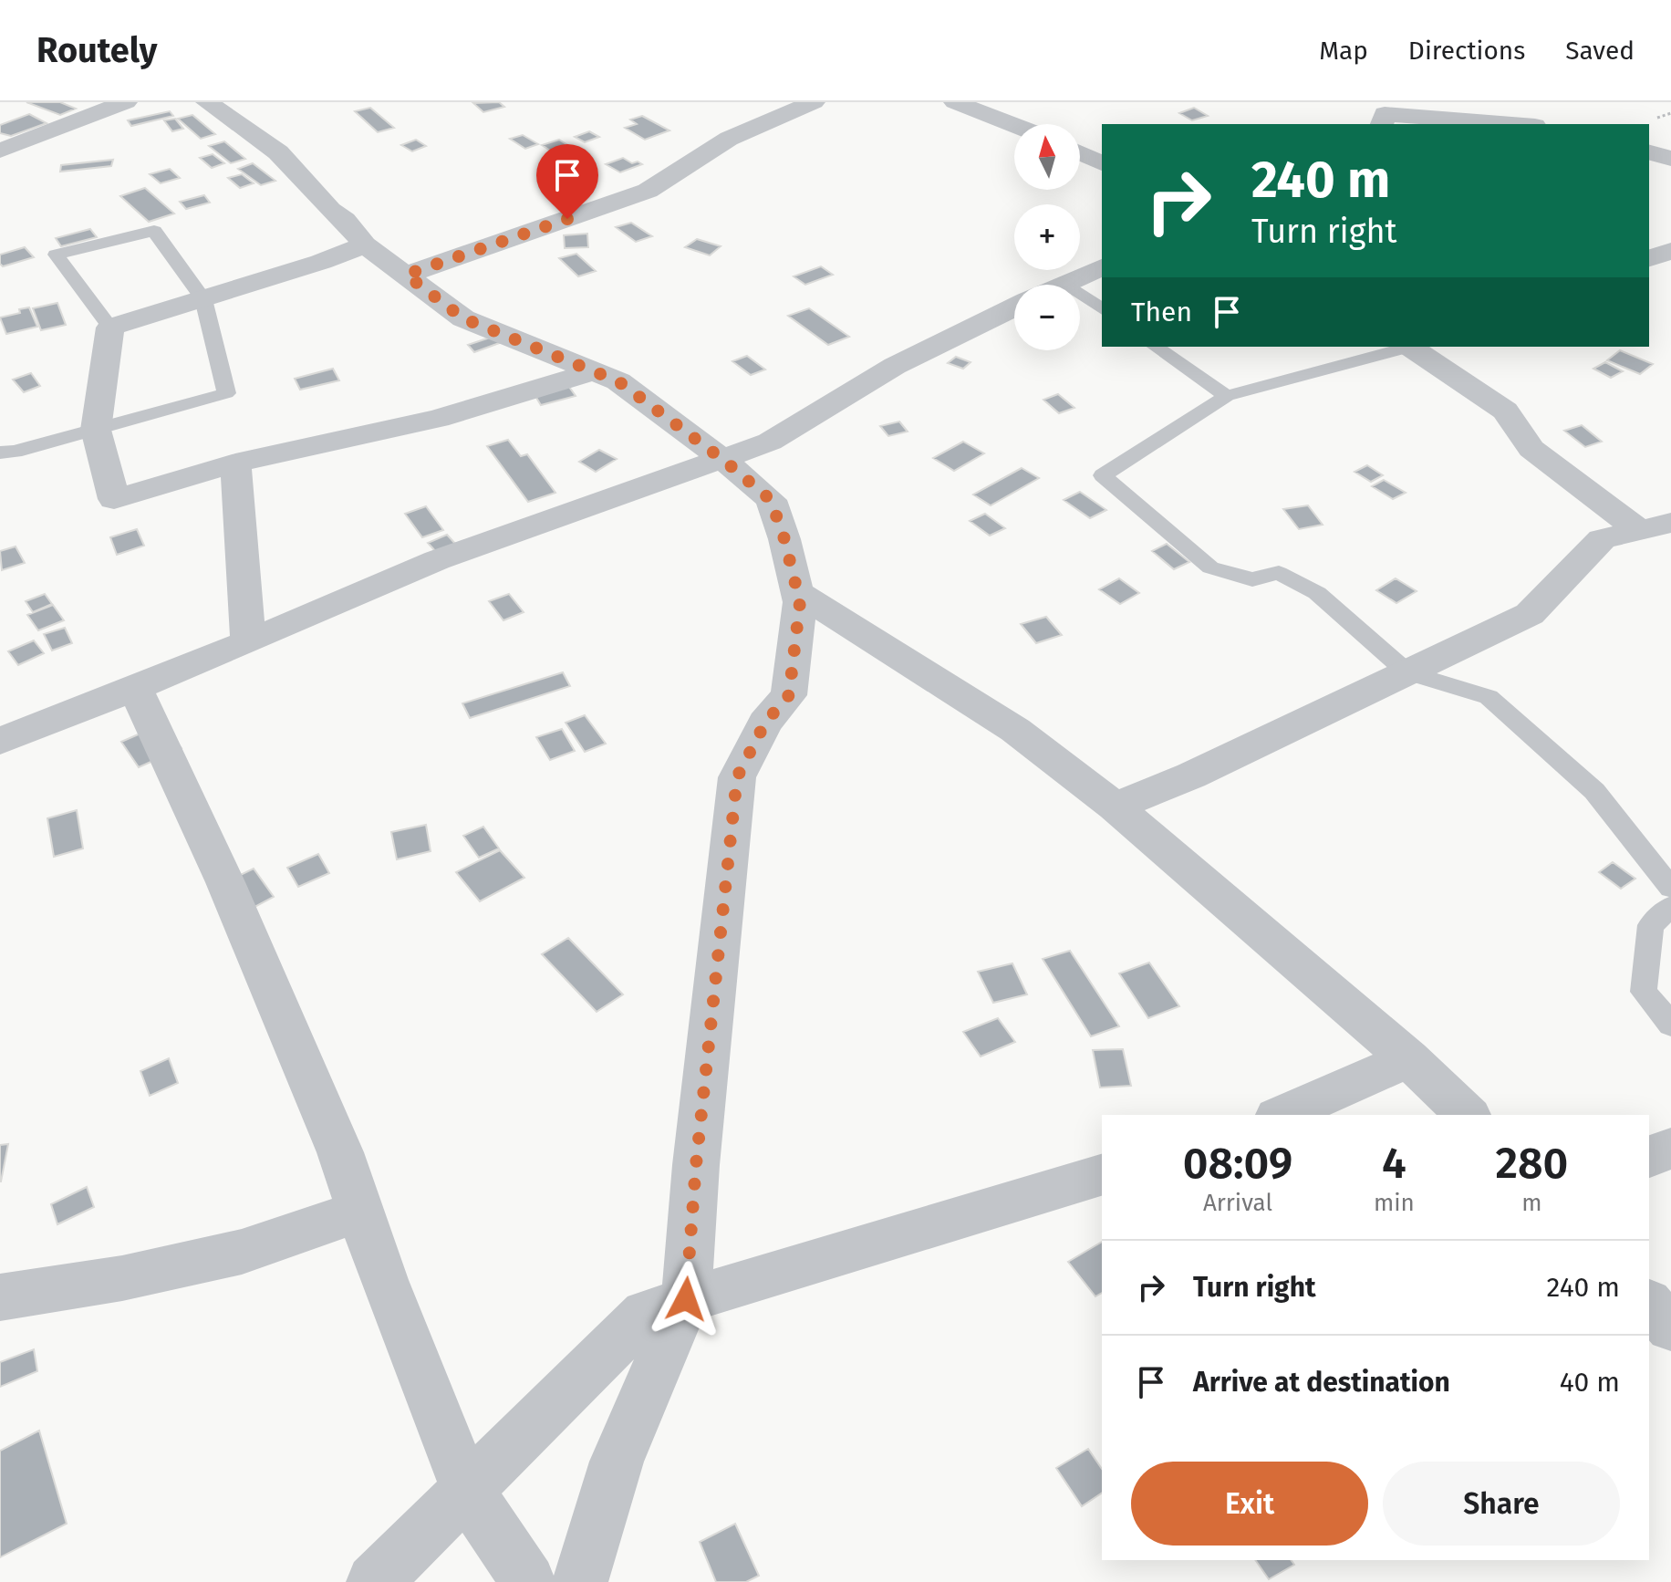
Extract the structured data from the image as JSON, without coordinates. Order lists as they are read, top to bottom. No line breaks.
{"north":"top","page":{"header":"Routely","nav":["Map","Directions","Saved"],"map_buttons":["+","−"],"turn":["240 m","Turn right"],"then":"Then","eta":["08:09","Arrival","4","min","280","m"],"list":[{"name":"Turn right","value":"240 m"},{"name":"Arrive at destination","value":"40 m"}],"buttons":["Exit","Share"]}}
